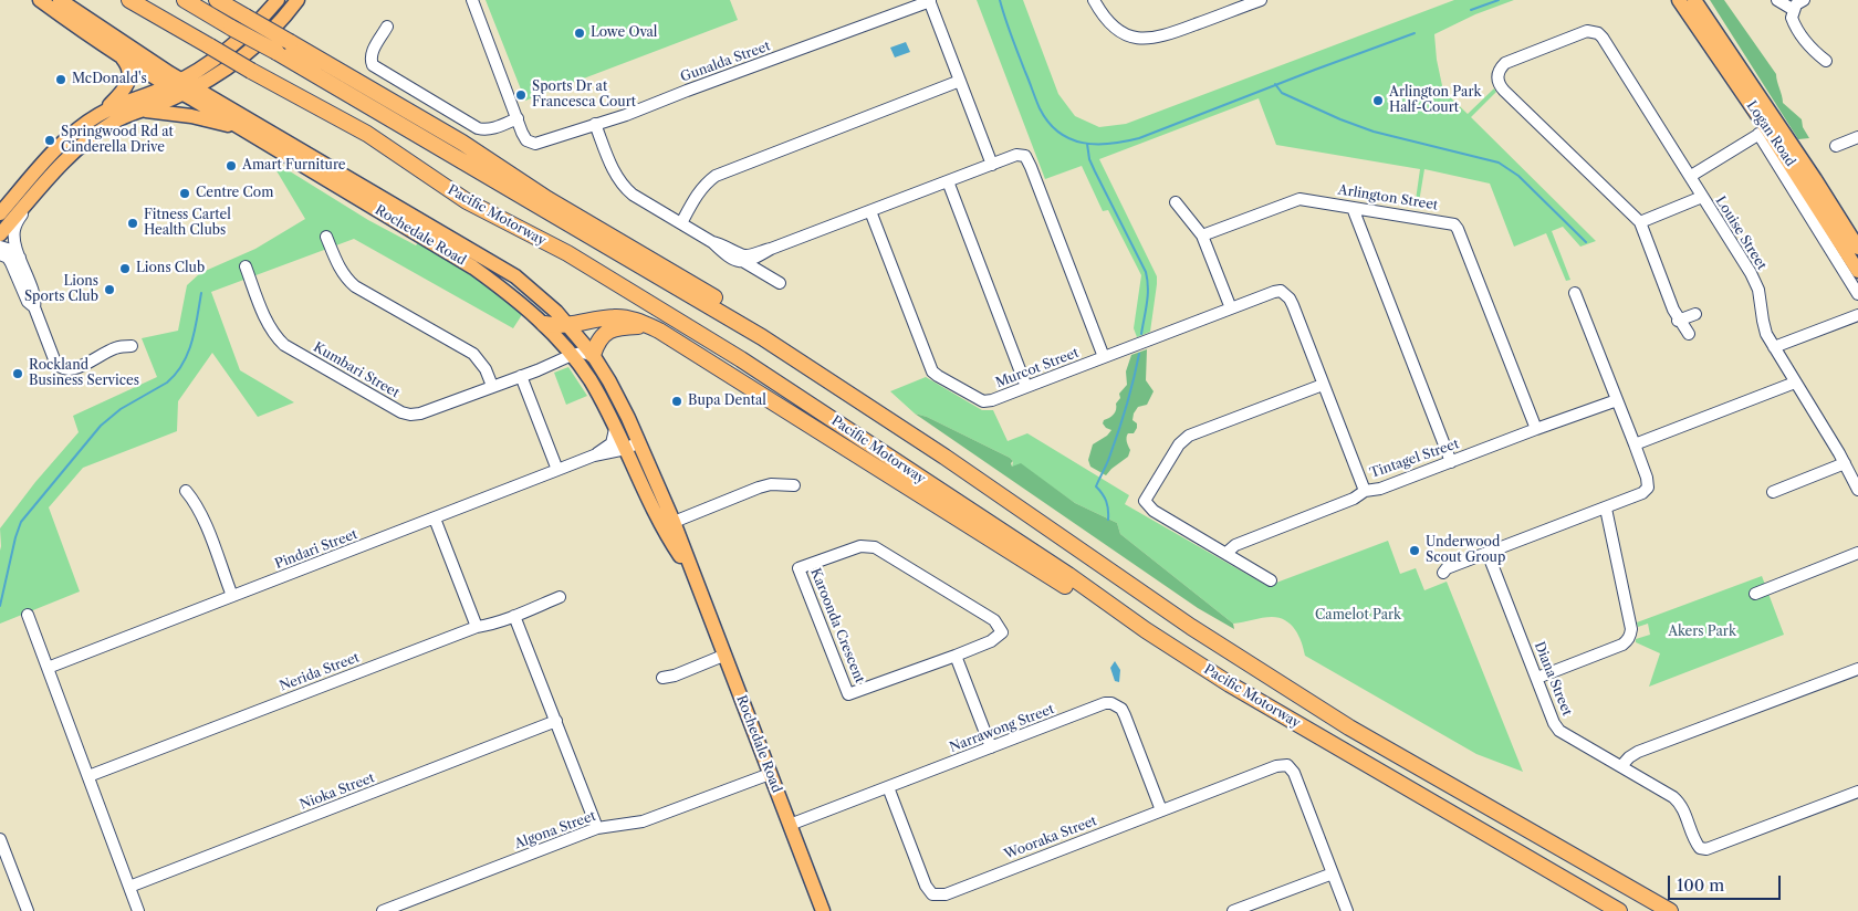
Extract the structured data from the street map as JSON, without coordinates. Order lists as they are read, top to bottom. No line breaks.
{"streets":{"highway":["Pacific Motorway"],"main road":["Logan Road","Rochedale Road"],"street":["Gunalda Street","Arlington Street","Louise Street","Murcot Street","Kumbari Street","Tintagel Street","Pindari Street","Karoonda Crescent","Nerida Street","Diana Street","Narrawong Street","Nioka Street","Algona Street","Wooraka Street"]},"crossings":[["Arlington Street","Tintagel Street"],["Rochedale Road","Kumbari Street"],["Rochedale Road","Pindari Street"],["Rochedale Road","Narrawong Street"],["Rochedale Road","Algona Street"],["Narrawong Street","Wooraka Street"]],"parks":["Camelot Park","Akers Park"],"places":["Lowe Oval","McDonald's","Sports Dr at Francesca Court","Arlington Park Half-Court","Springwood Rd at Cinderella Drive","Amart Furniture","Centre Com","Fitness Cartel Health Clubs","Lions Club","Lions Sports Club","Rockland Business Services","Bupa Dental","Underwood Scout Group"],"scale_bar":"100 m"}
